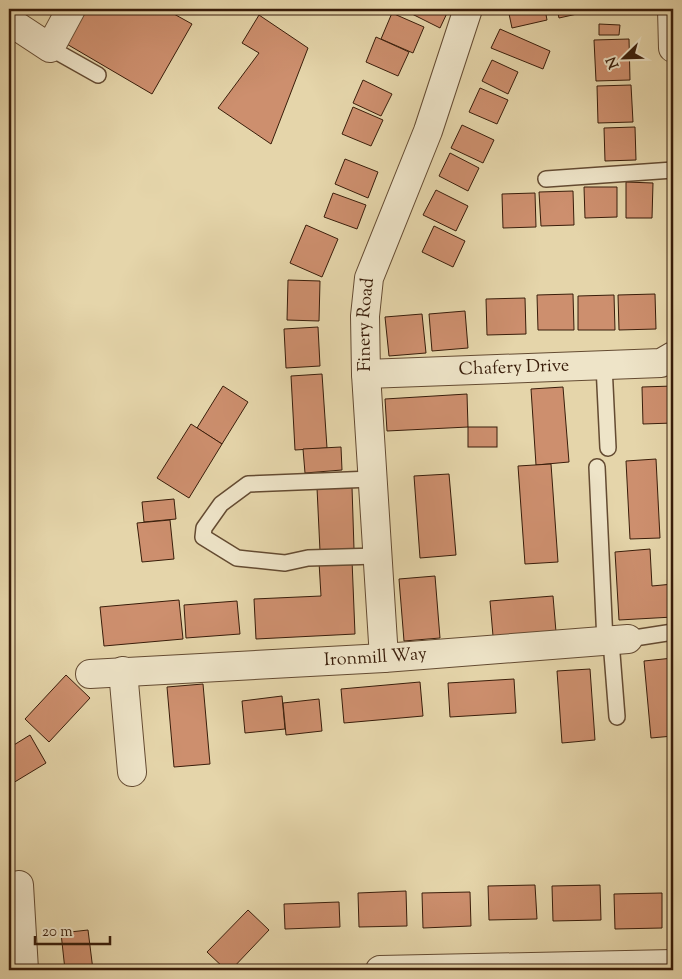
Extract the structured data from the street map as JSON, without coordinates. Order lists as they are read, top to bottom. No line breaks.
{"streets":{"street":["Finery Road","Chafery Drive","Ironmill Way"]},"crossings":[["Finery Road","Chafery Drive"],["Finery Road","Ironmill Way"]],"scale_bar":"20 m","north":"bottom left"}
